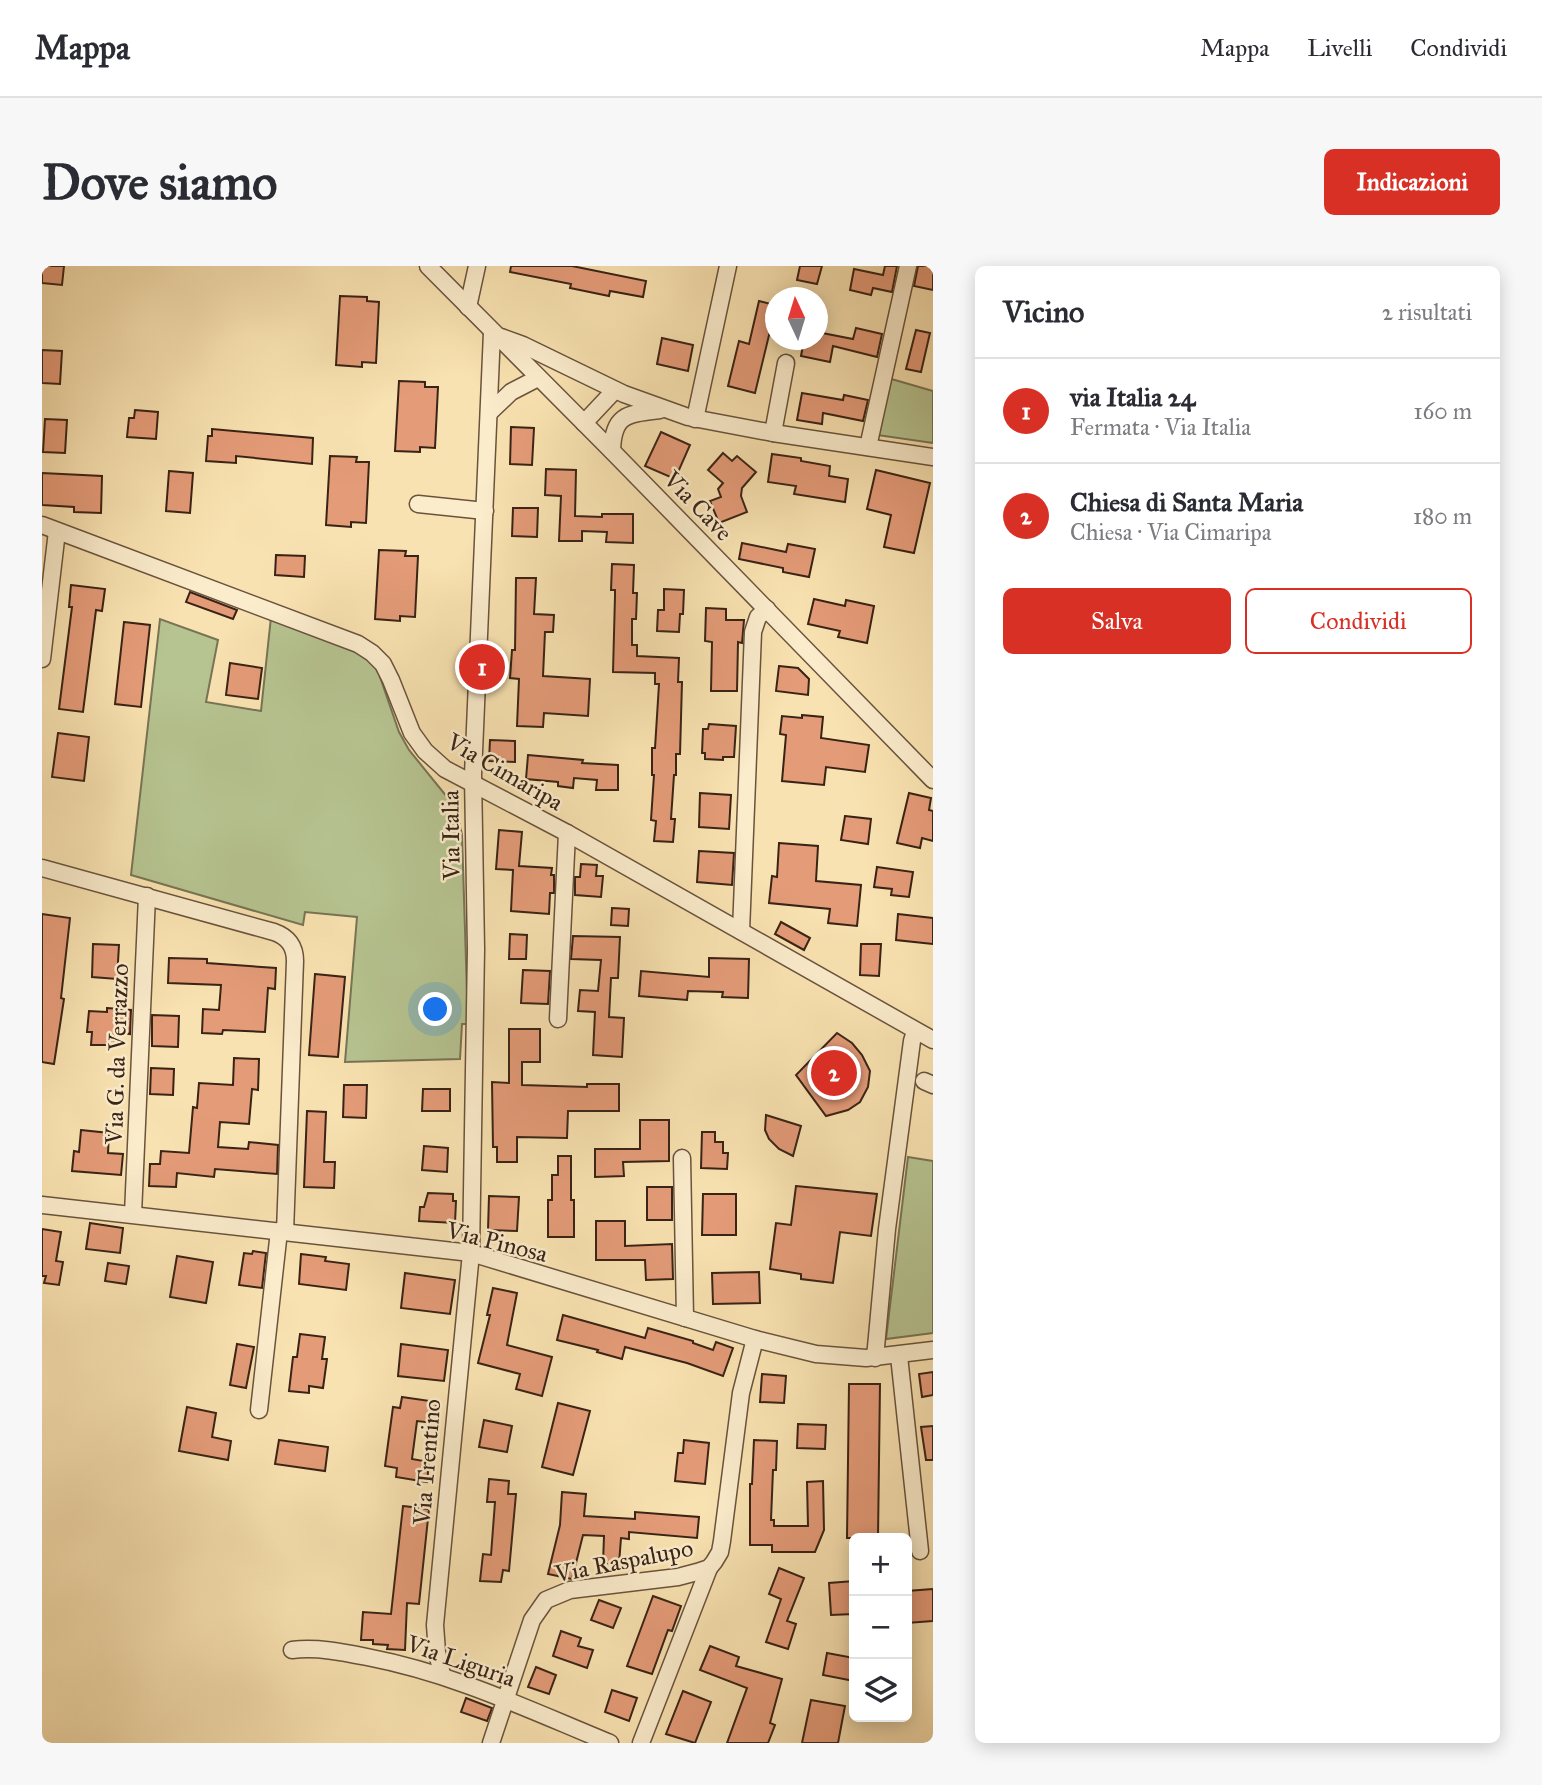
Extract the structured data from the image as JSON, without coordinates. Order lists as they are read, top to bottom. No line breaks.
{"streets":{"street":["Via Cave","Via Cimaripa","Via Italia","Via G. da Verrazzo","Via Pinosa","Via Trentino","Via Raspalupo","Via Liguria"]},"crossings":[["Via Cave","Via Italia"],["Via Cimaripa","Via Italia"],["Via Italia","Via Pinosa"],["Via Italia","Via Trentino"],["Via G. da Verrazzo","Via Pinosa"],["Via Pinosa","Via Trentino"],["Via Pinosa","Via Raspalupo"],["Via Trentino","Via Liguria"],["Via Raspalupo","Via Liguria"]],"north":"top","page":{"header":"Mappa","nav":["Mappa","Livelli","Condividi"],"buttons":["Indicazioni",["Salva","Condividi"]],"title":"Dove siamo","heading":["Vicino","2 risultati"],"list":[{"mark":"1","name":"via Italia 24","note":"Fermata · Via Italia","value":"160 m"},{"mark":"2","name":"Chiesa di Santa Maria","note":"Chiesa · Via Cimaripa","value":"180 m"}],"pins":["1","2"],"map_buttons":["+","−"]}}
